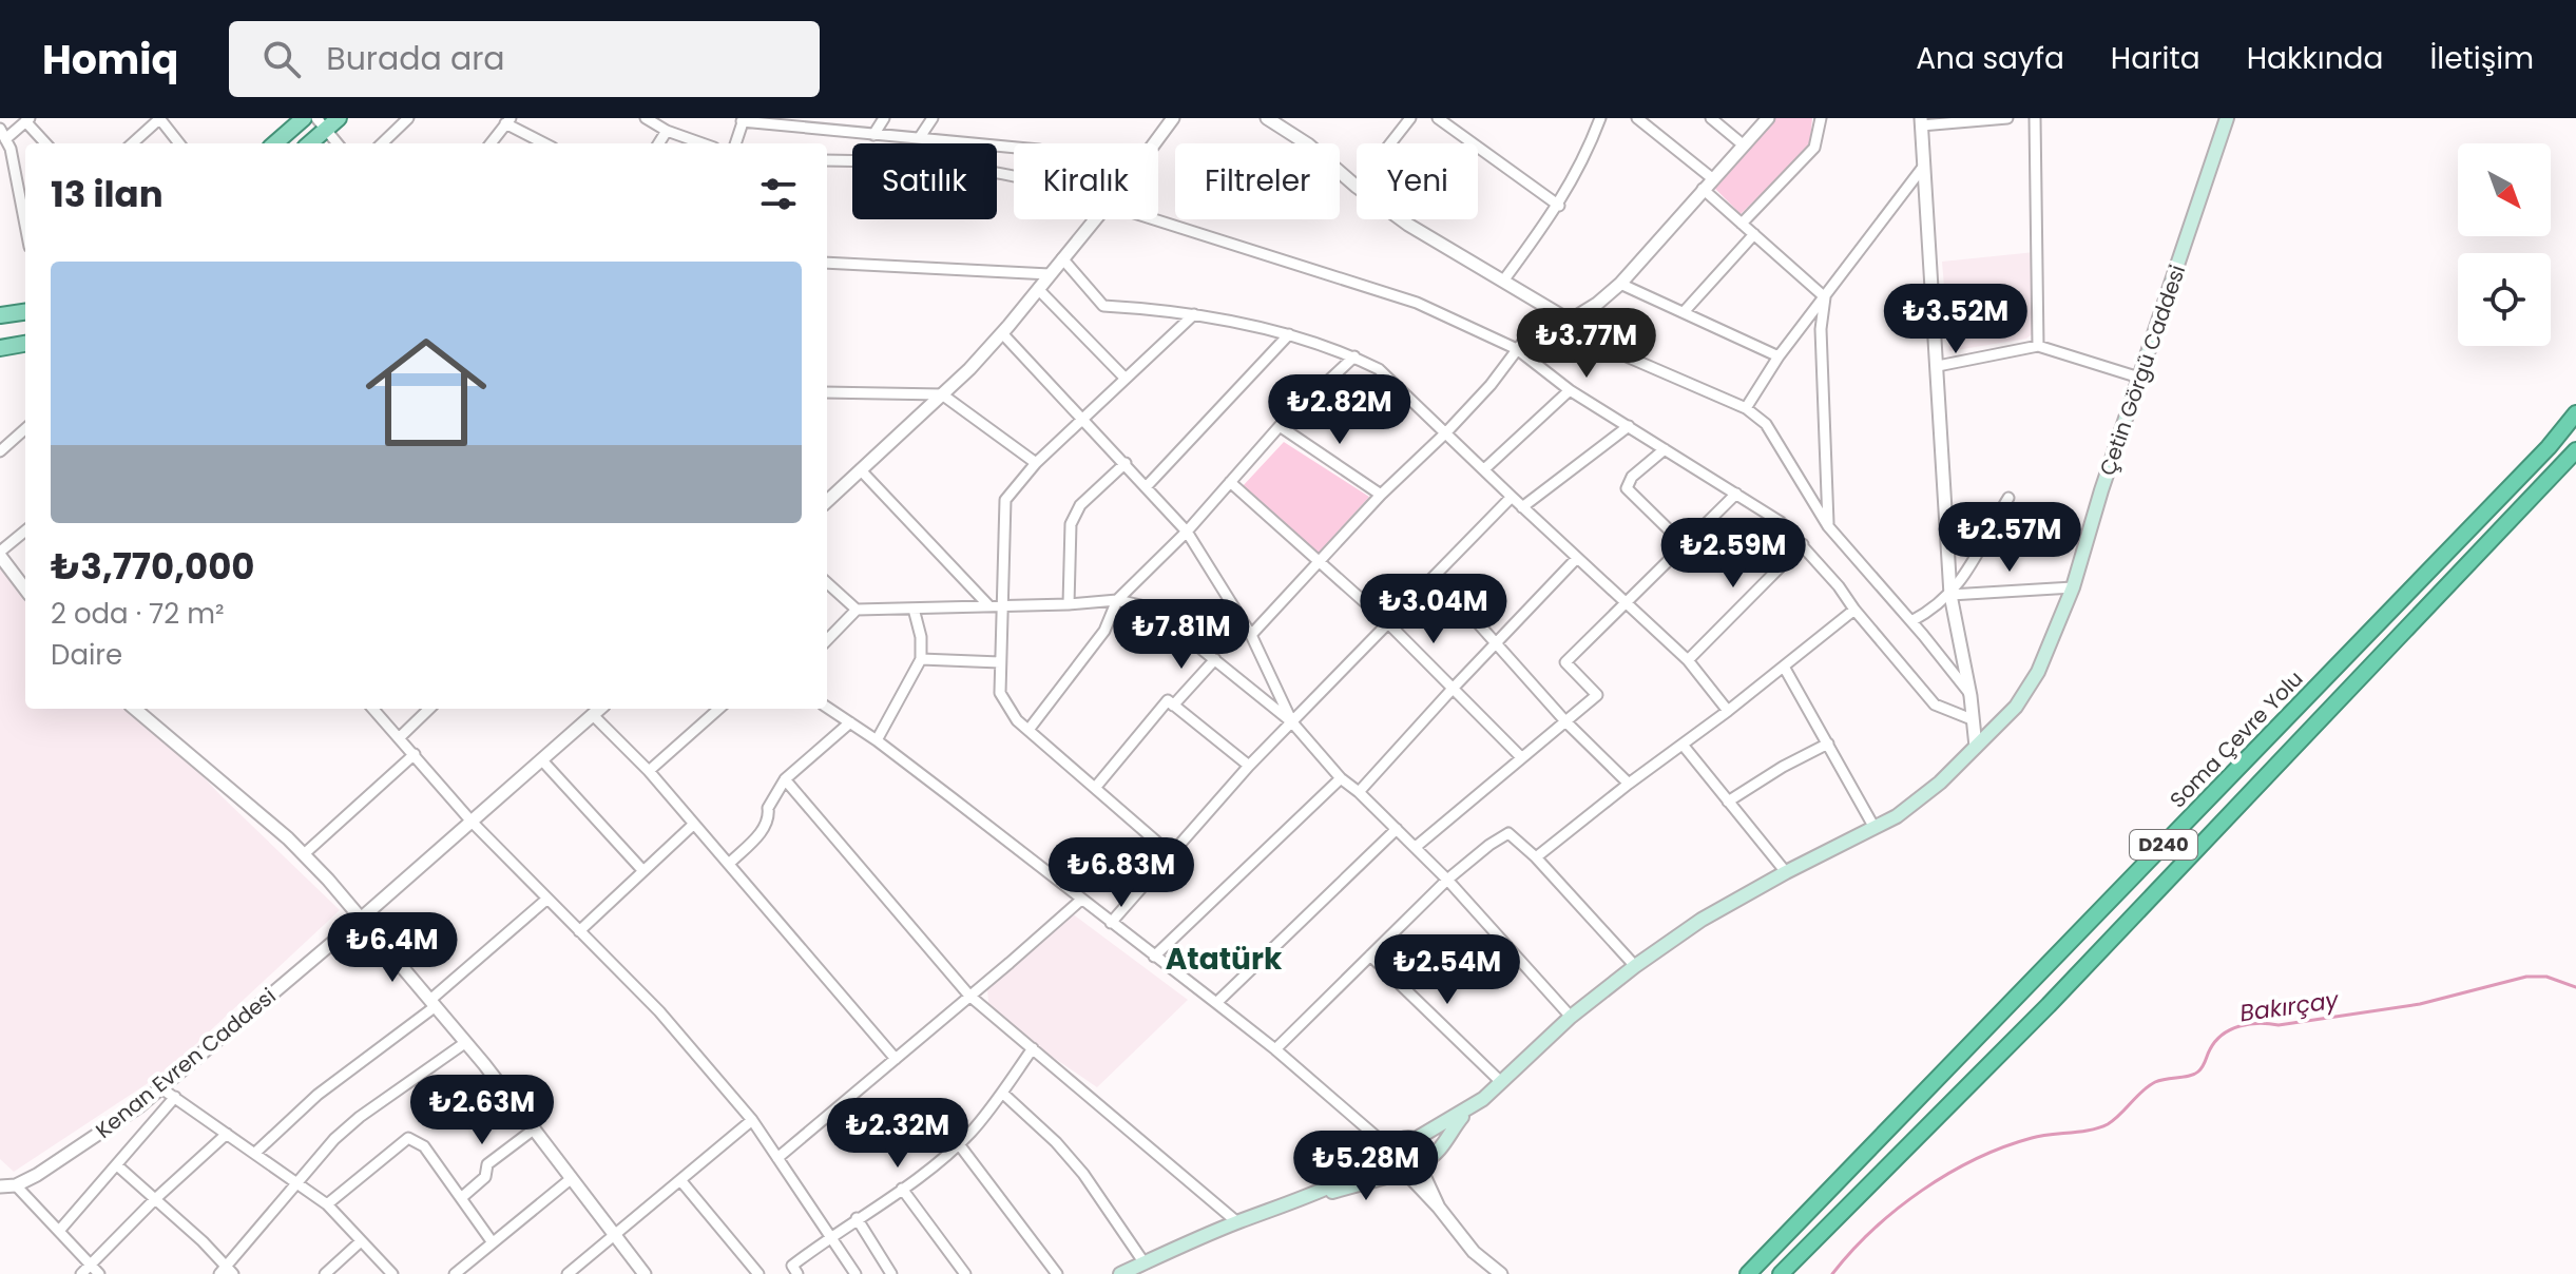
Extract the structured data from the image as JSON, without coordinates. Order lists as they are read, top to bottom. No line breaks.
{"streets":{"highway":["Soma Çevre Yolu","D240"],"main road":["Çetin Görgü Caddesi"],"street":["Kenan Evren Caddesi"]},"districts":["Atatürk"],"water":["Bakırçay"],"north":"bottom right","page":{"header":"Homiq","search":"Burada ara","nav":["Ana sayfa","Harita","Hakkında","İletişim"],"chip":["Satılık","Kiralık","Filtreler","Yeni"],"heading":"13 ilan","list":[{"name":"₺3,770,000","note":"2 oda · 72 m² · Daire"}],"price":["₺3.52M","₺3.77M","₺2.82M","₺2.57M","₺2.59M","₺3.04M","₺7.81M","₺6.83M","₺6.4M","₺2.54M","₺2.63M","₺2.32M","₺5.28M"]}}
